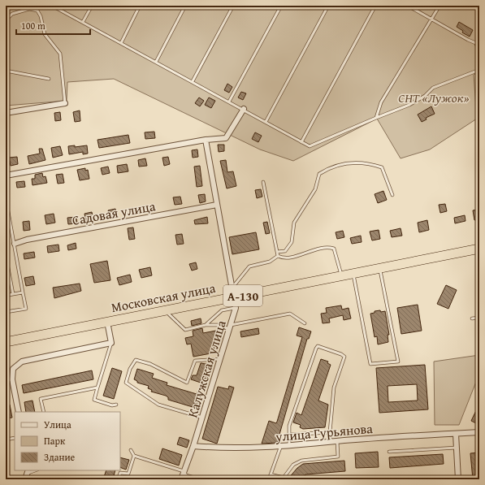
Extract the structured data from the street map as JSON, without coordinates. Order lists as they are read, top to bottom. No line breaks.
{"streets":{"highway":["А-130","Московская улица"],"street":["Садовая улица","Калужская улица","улица Гурьянова"]},"crossings":[["Садовая улица","Калужская улица"],["Московская улица","Калужская улица"],["Калужская улица","улица Гурьянова"]],"parks":["СНТ «Лужок»"],"legend":["Улица","Парк","Здание"],"scale_bar":"100 m"}
